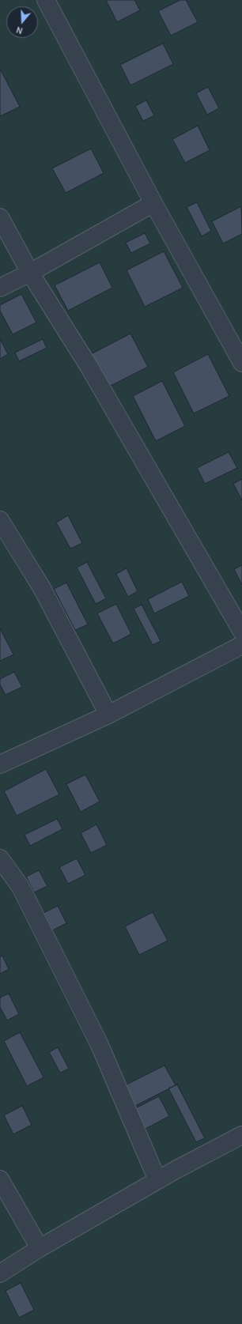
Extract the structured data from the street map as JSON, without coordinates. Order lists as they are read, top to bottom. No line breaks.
{"north":"bottom"}
